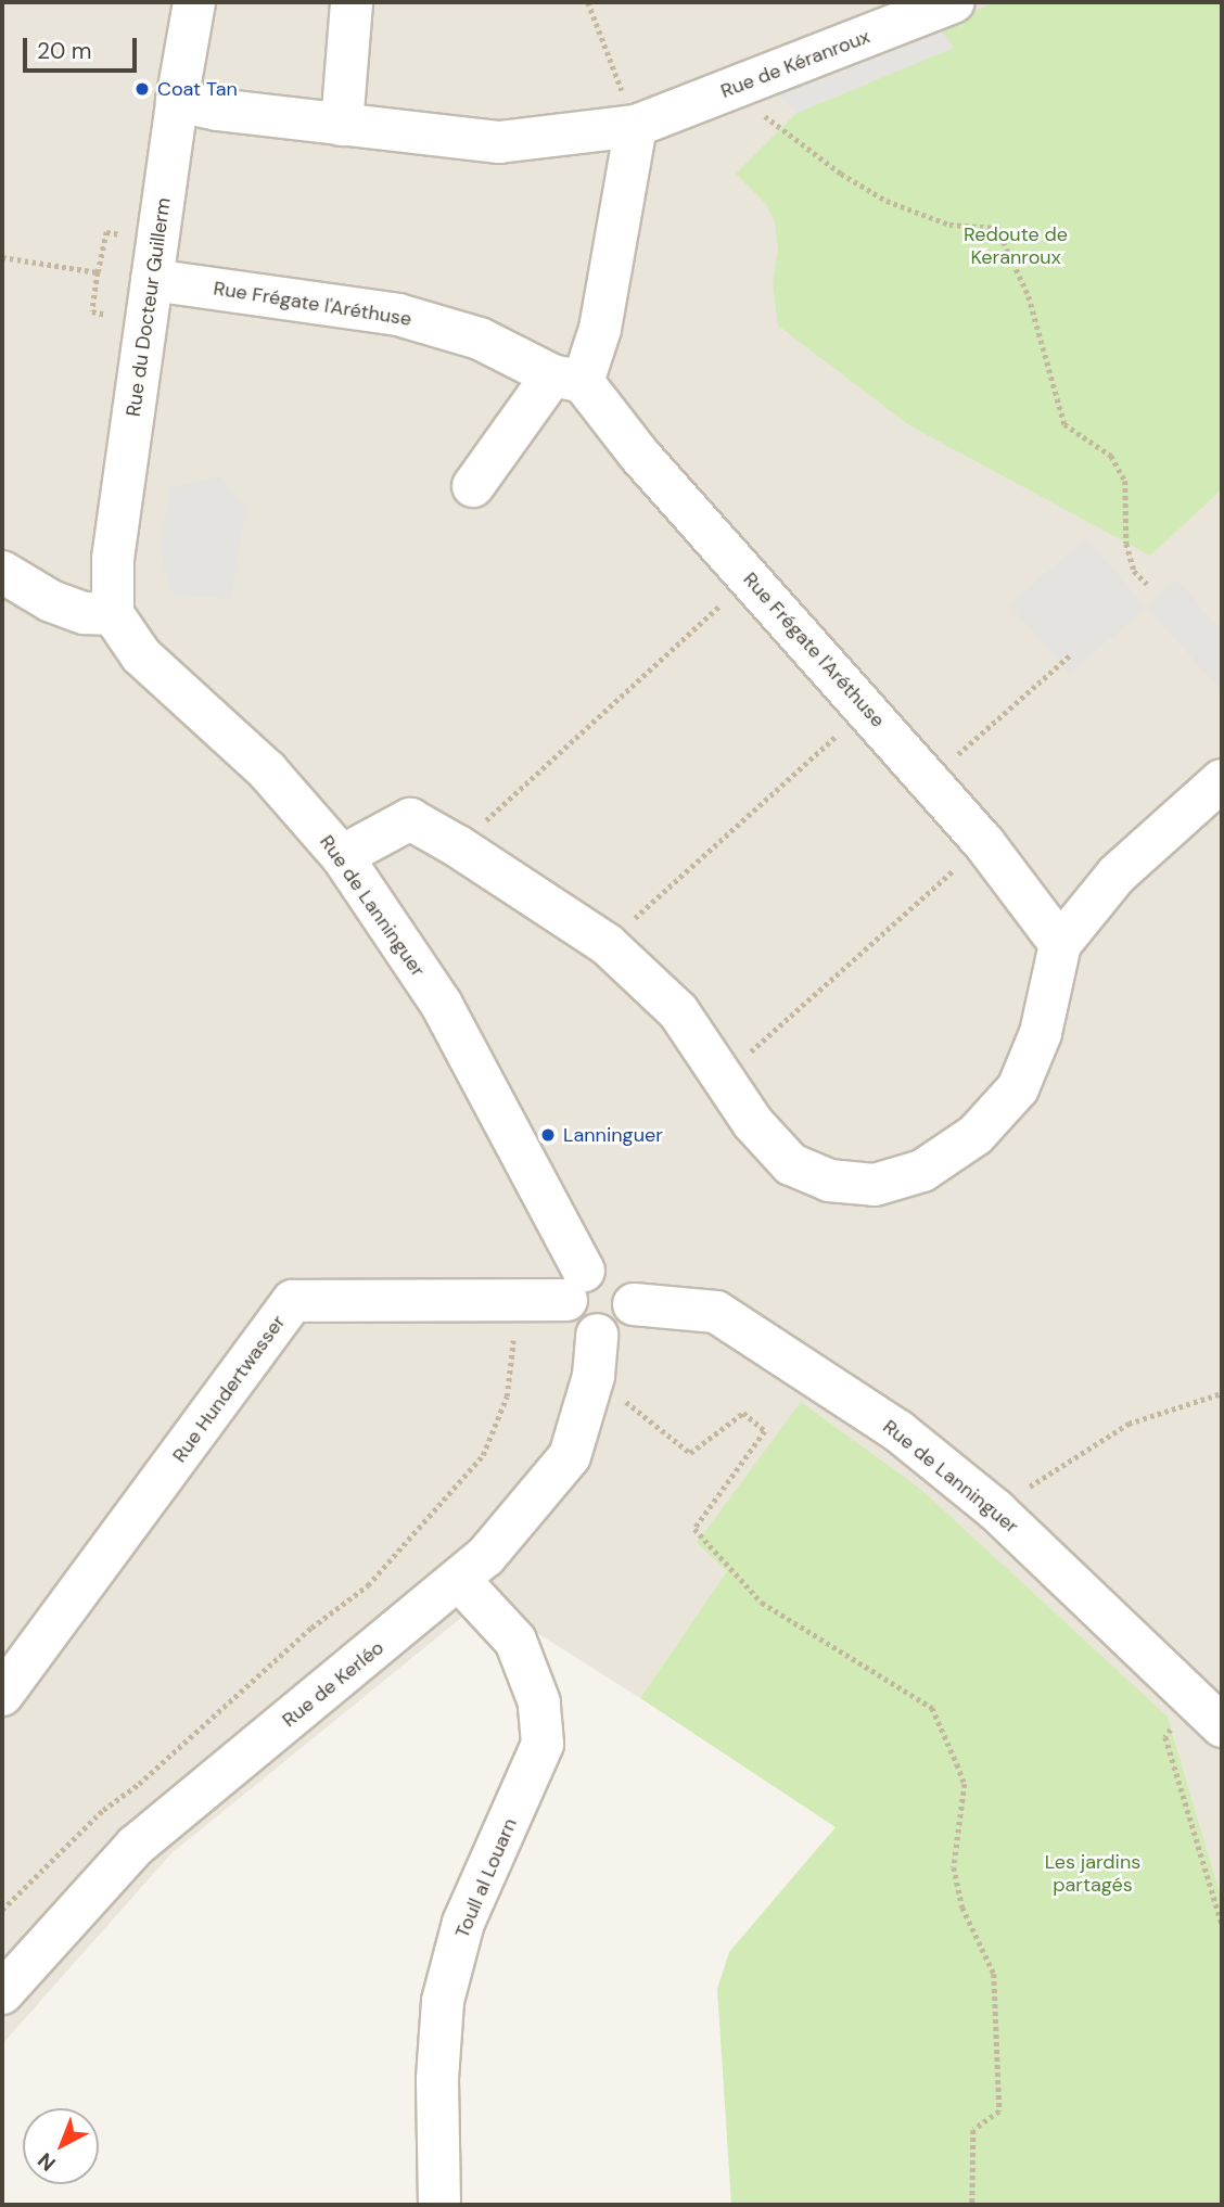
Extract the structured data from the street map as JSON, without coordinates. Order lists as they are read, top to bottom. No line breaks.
{"streets":{"street":["Rue de Kéranroux","Rue Frégate l'Aréthuse","Rue du Docteur Guillerm","Rue de Lanninguer","Rue Hundertwasser","Rue de Kerléo","Toull al Louarn"]},"crossings":[["Rue de Kéranroux","Rue du Docteur Guillerm"],["Rue Frégate l'Aréthuse","Rue du Docteur Guillerm"],["Rue du Docteur Guillerm","Rue de Lanninguer"],["Rue de Lanninguer","Rue Hundertwasser"],["Rue de Lanninguer","Rue de Kerléo"],["Rue Hundertwasser","Rue de Kerléo"],["Rue de Kerléo","Toull al Louarn"]],"parks":["Redoute de Keranroux","Les jardins partagés"],"places":["Coat Tan","Lanninguer"],"scale_bar":"20 m","north":"bottom left"}
